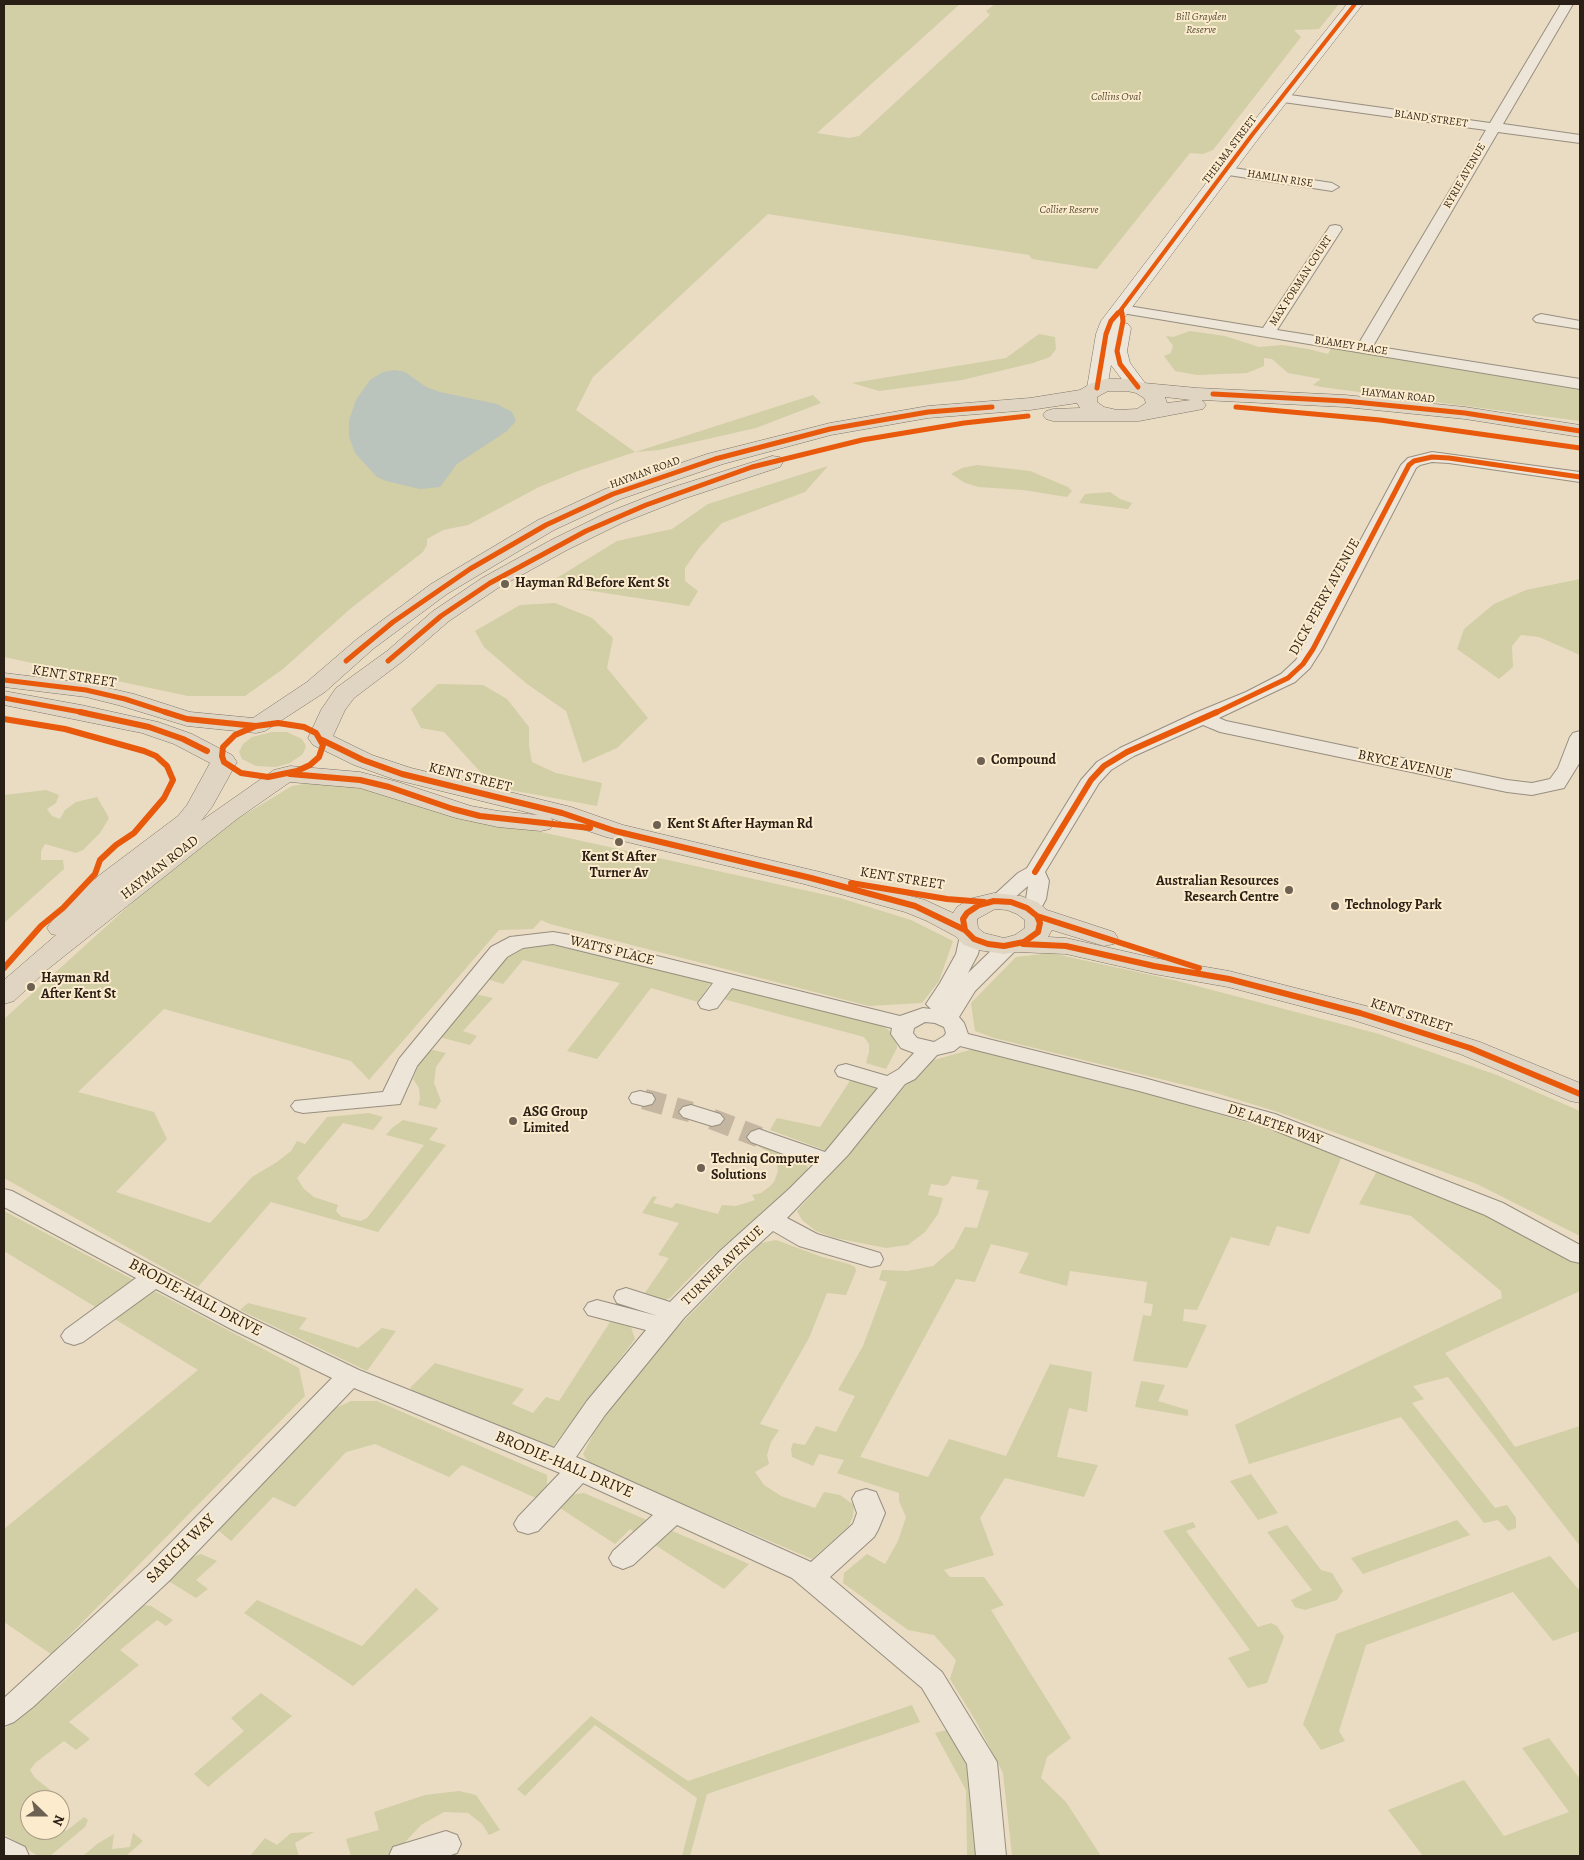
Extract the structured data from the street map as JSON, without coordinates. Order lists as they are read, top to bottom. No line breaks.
{"streets":{"main road":["THELMA STREET","HAYMAN ROAD","KENT STREET"],"street":["BLAND STREET","RYRIE AVENUE","HAMLIN RISE","MAX FORMAN COURT","BLAMEY PLACE","DICK PERRY AVENUE","BRYCE AVENUE","WATTS PLACE","DE LAETER WAY","TURNER AVENUE","BRODIE-HALL DRIVE","SARICH WAY"]},"crossings":[["BLAND STREET","THELMA STREET"],["BLAND STREET","RYRIE AVENUE"],["THELMA STREET","HAMLIN RISE"],["THELMA STREET","BLAMEY PLACE"],["THELMA STREET","HAYMAN ROAD"],["RYRIE AVENUE","BLAMEY PLACE"],["MAX FORMAN COURT","BLAMEY PLACE"],["HAYMAN ROAD","KENT STREET"],["DICK PERRY AVENUE","KENT STREET"],["DICK PERRY AVENUE","BRYCE AVENUE"],["DICK PERRY AVENUE","TURNER AVENUE"],["KENT STREET","TURNER AVENUE"],["WATTS PLACE","DE LAETER WAY"],["WATTS PLACE","TURNER AVENUE"],["DE LAETER WAY","TURNER AVENUE"],["TURNER AVENUE","BRODIE-HALL DRIVE"],["BRODIE-HALL DRIVE","SARICH WAY"]],"parks":["Bill Grayden Reserve","Collins Oval","Collier Reserve"],"places":["Hayman Rd Before Kent St","Compound","Kent St After Hayman Rd","Kent St After Turner Av","Australian Resources Research Centre","Technology Park","Hayman Rd After Kent St","ASG Group Limited","Techniq Computer Solutions"],"north":"right"}
